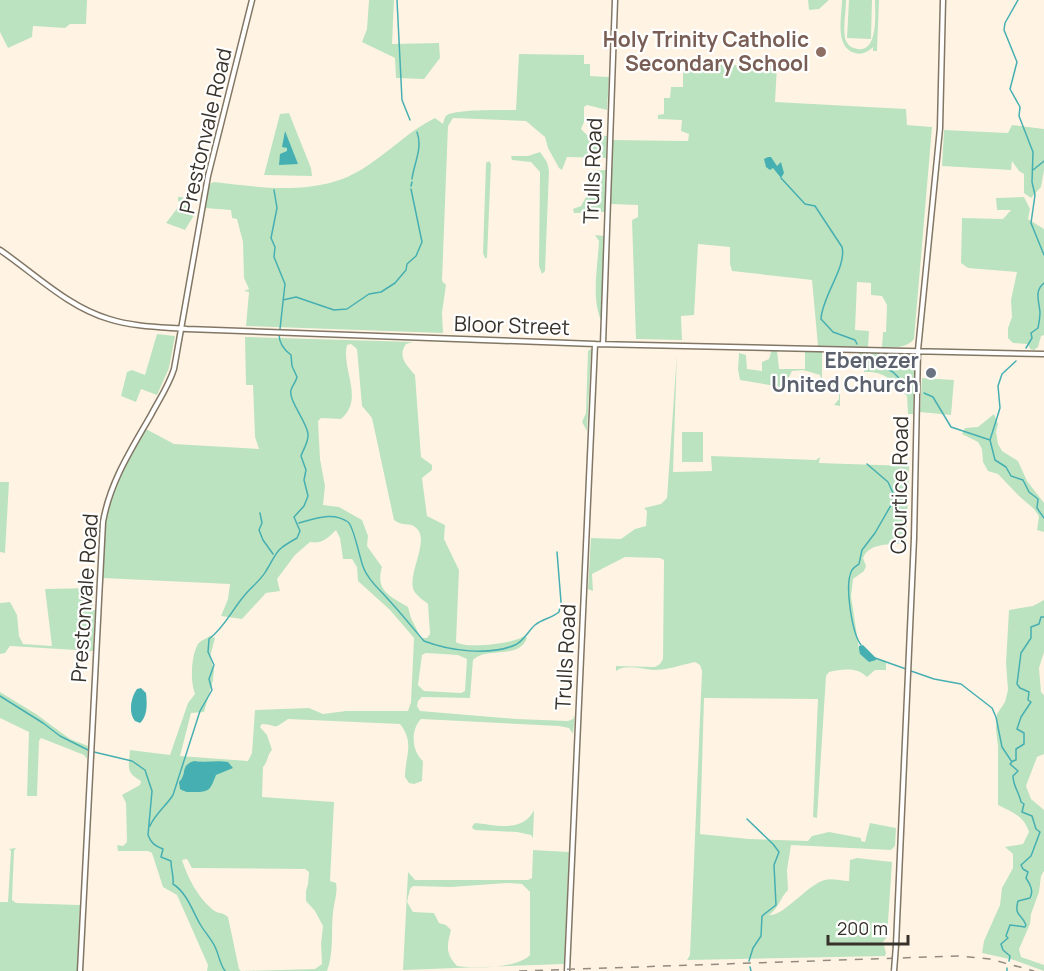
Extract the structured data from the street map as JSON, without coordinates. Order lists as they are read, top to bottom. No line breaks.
{"streets":{"street":["Prestonvale Road","Trulls Road","Bloor Street","Courtice Road"]},"crossings":[["Prestonvale Road","Bloor Street"],["Trulls Road","Bloor Street"],["Bloor Street","Courtice Road"]],"places":["Holy Trinity Catholic Secondary School","Ebenezer United Church"],"scale_bar":"200 m"}
